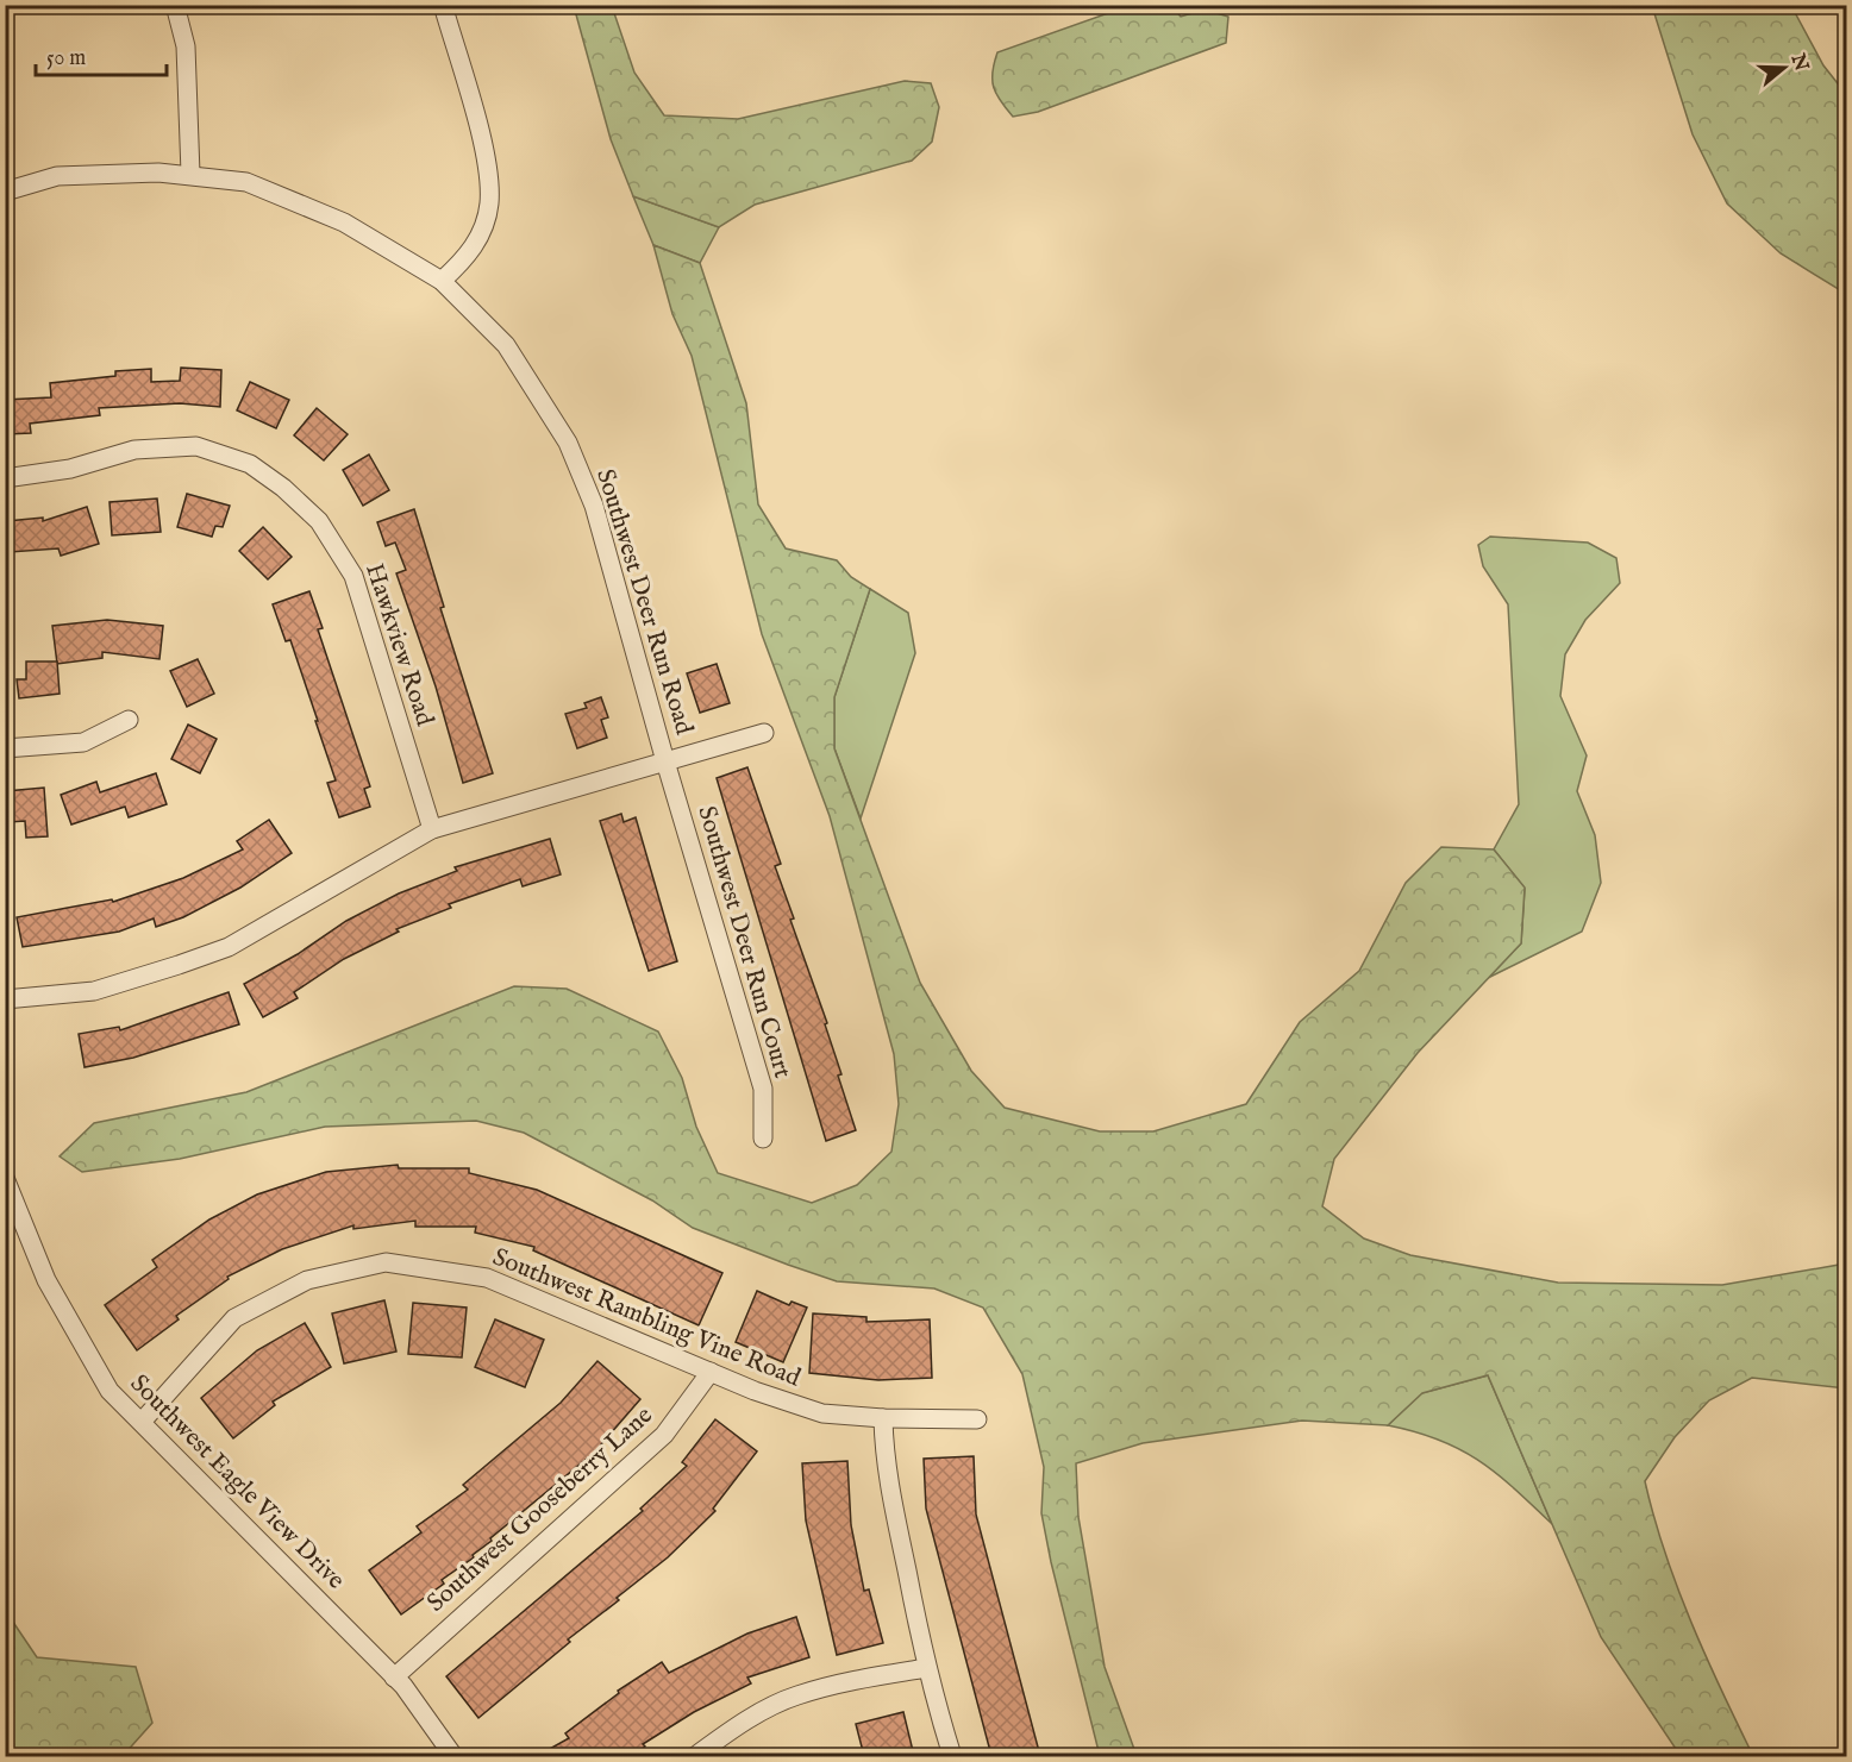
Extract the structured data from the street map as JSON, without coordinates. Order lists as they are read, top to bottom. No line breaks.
{"streets":{"street":["Southwest Deer Run Road","Hawkview Road","Southwest Deer Run Court","Southwest Rambling Vine Road","Southwest Eagle View Drive","Southwest Gooseberry Lane"]},"crossings":[["Southwest Deer Run Road","Southwest Deer Run Court"],["Southwest Rambling Vine Road","Southwest Eagle View Drive"],["Southwest Rambling Vine Road","Southwest Gooseberry Lane"],["Southwest Eagle View Drive","Southwest Gooseberry Lane"]],"scale_bar":"50 m","north":"right"}
